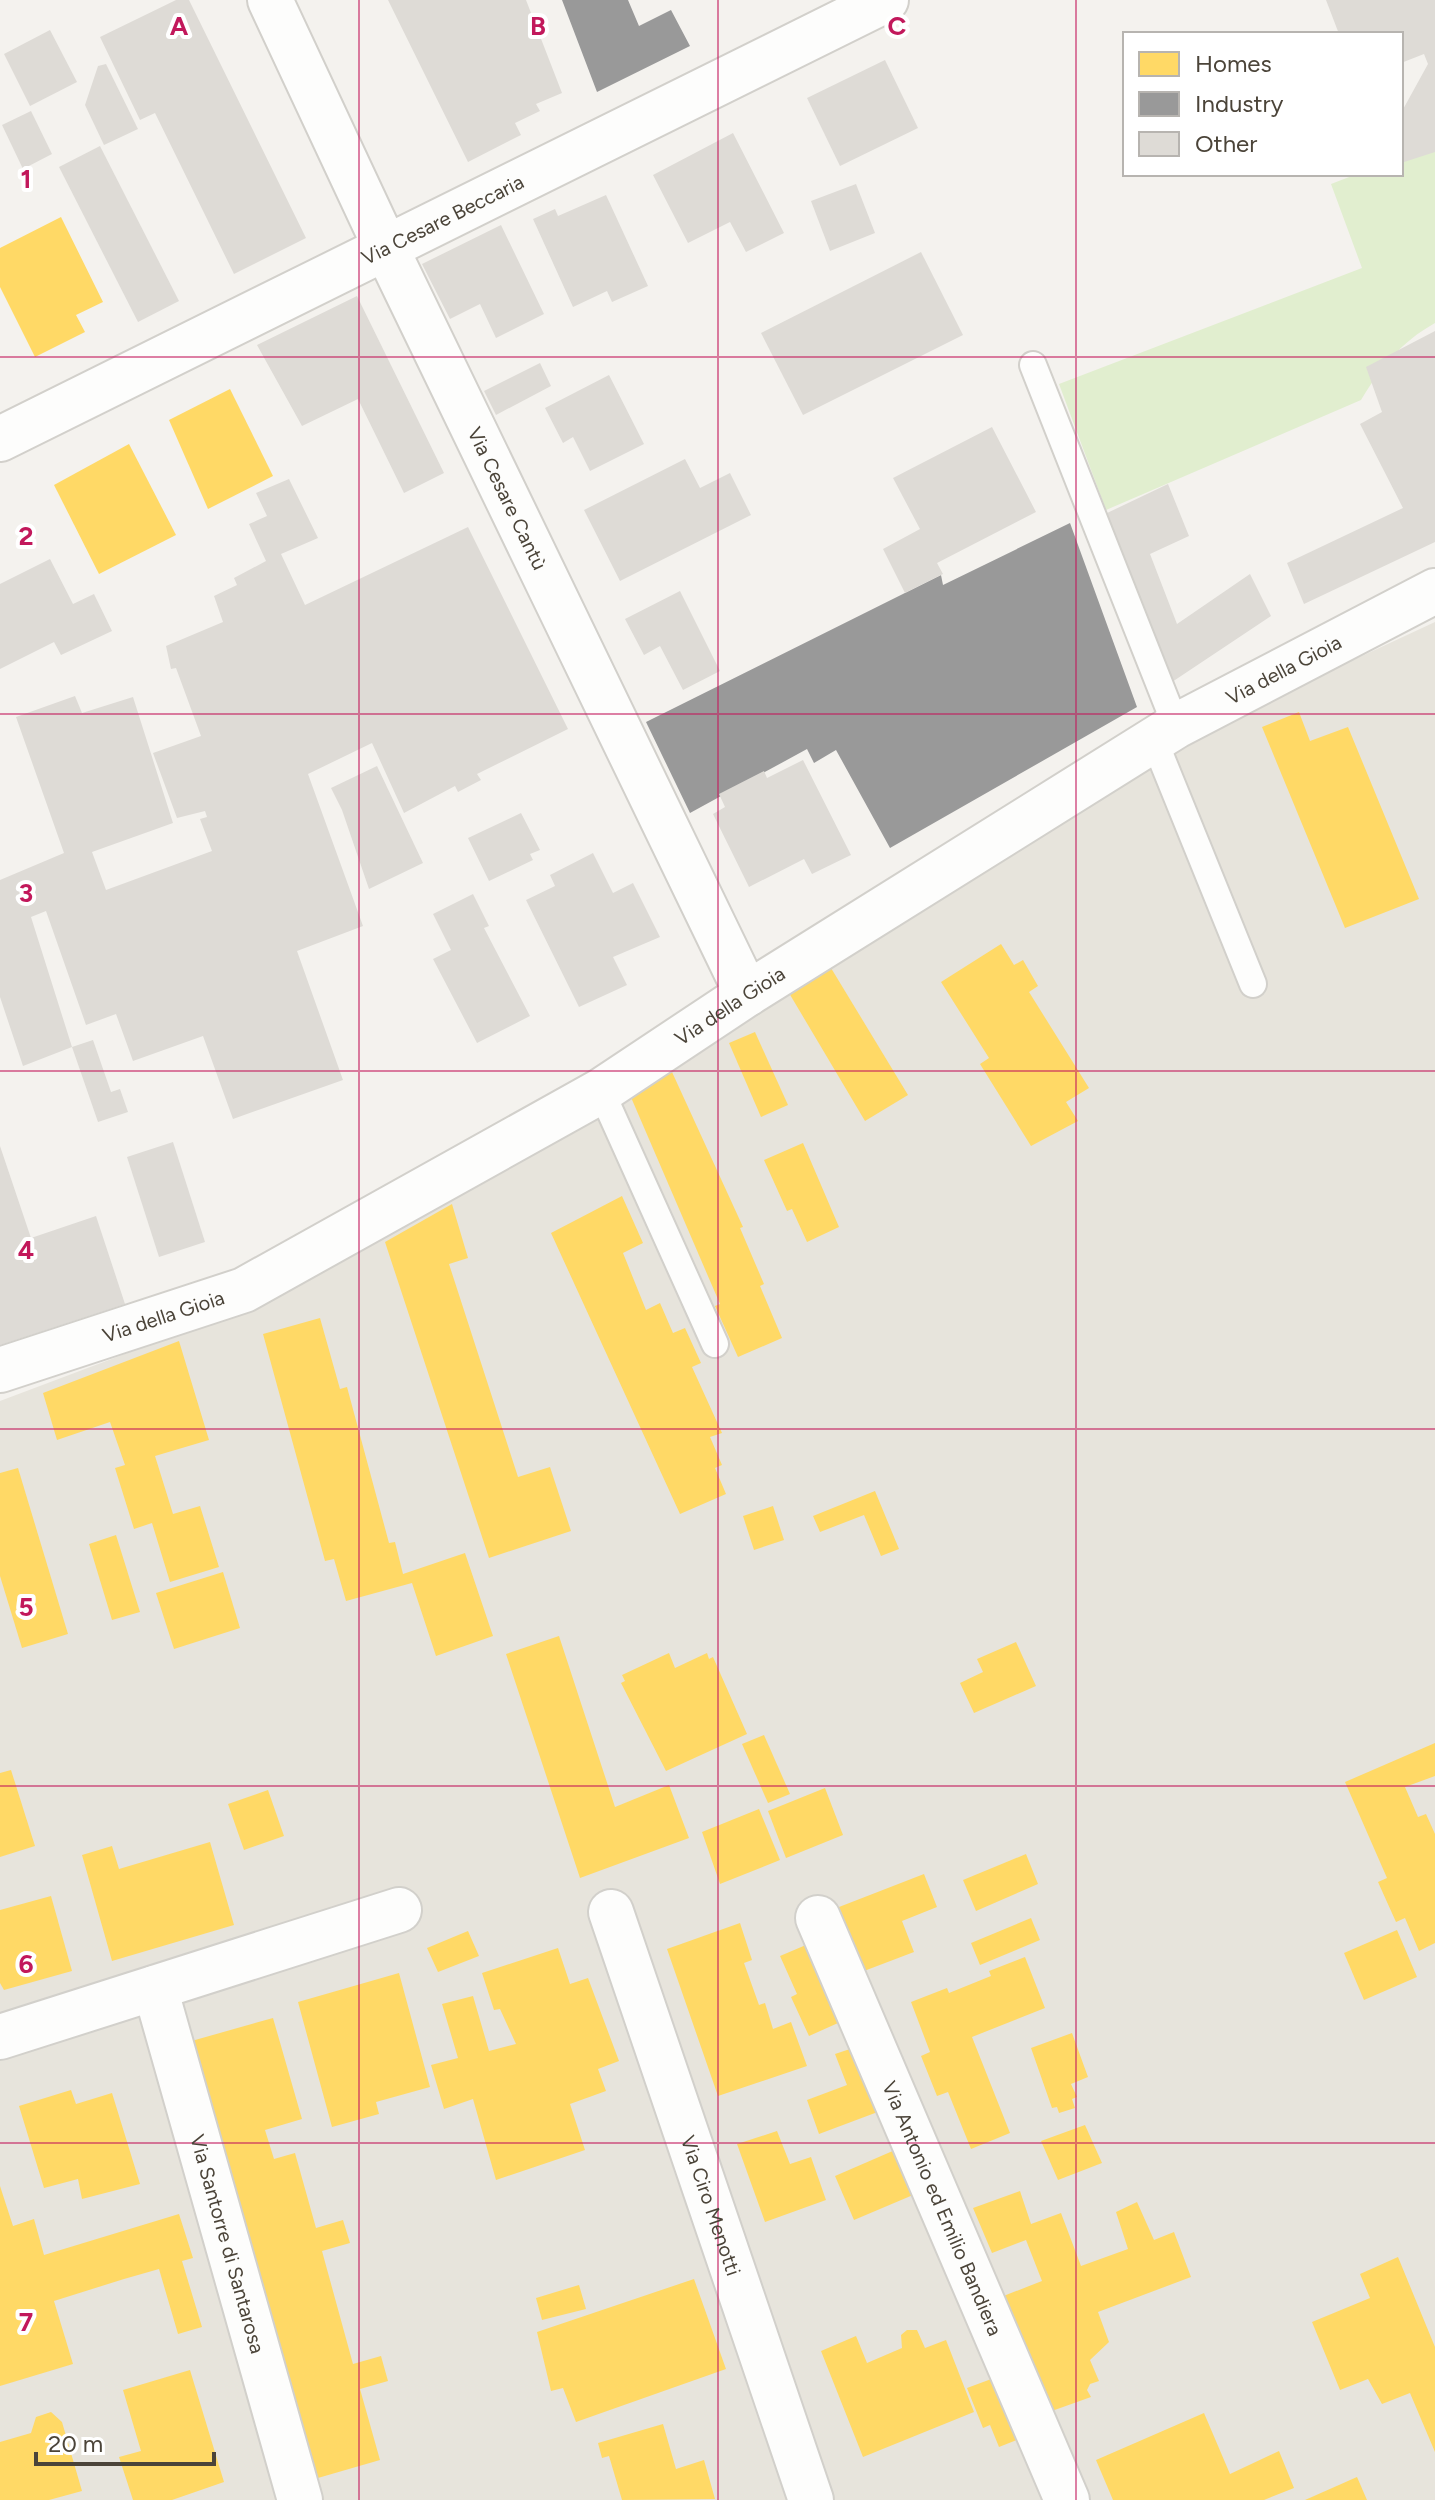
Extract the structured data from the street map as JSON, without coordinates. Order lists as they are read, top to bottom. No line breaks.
{"streets":{"street":["Via Cesare Beccaria","Via Cesare Cantù","Via della Gioia","Via Ciro Menotti","Via Antonio ed Emilio Bandiera","Via Santorre di Santarosa"]},"crossings":[["Via Cesare Beccaria","Via Cesare Cantù"],["Via Cesare Cantù","Via della Gioia"]],"legend":["Homes","Industry","Other"],"scale_bar":"20 m","grid":{"columns":["A","B","C"],"rows":["1","2","3","4","5","6","7"]}}
